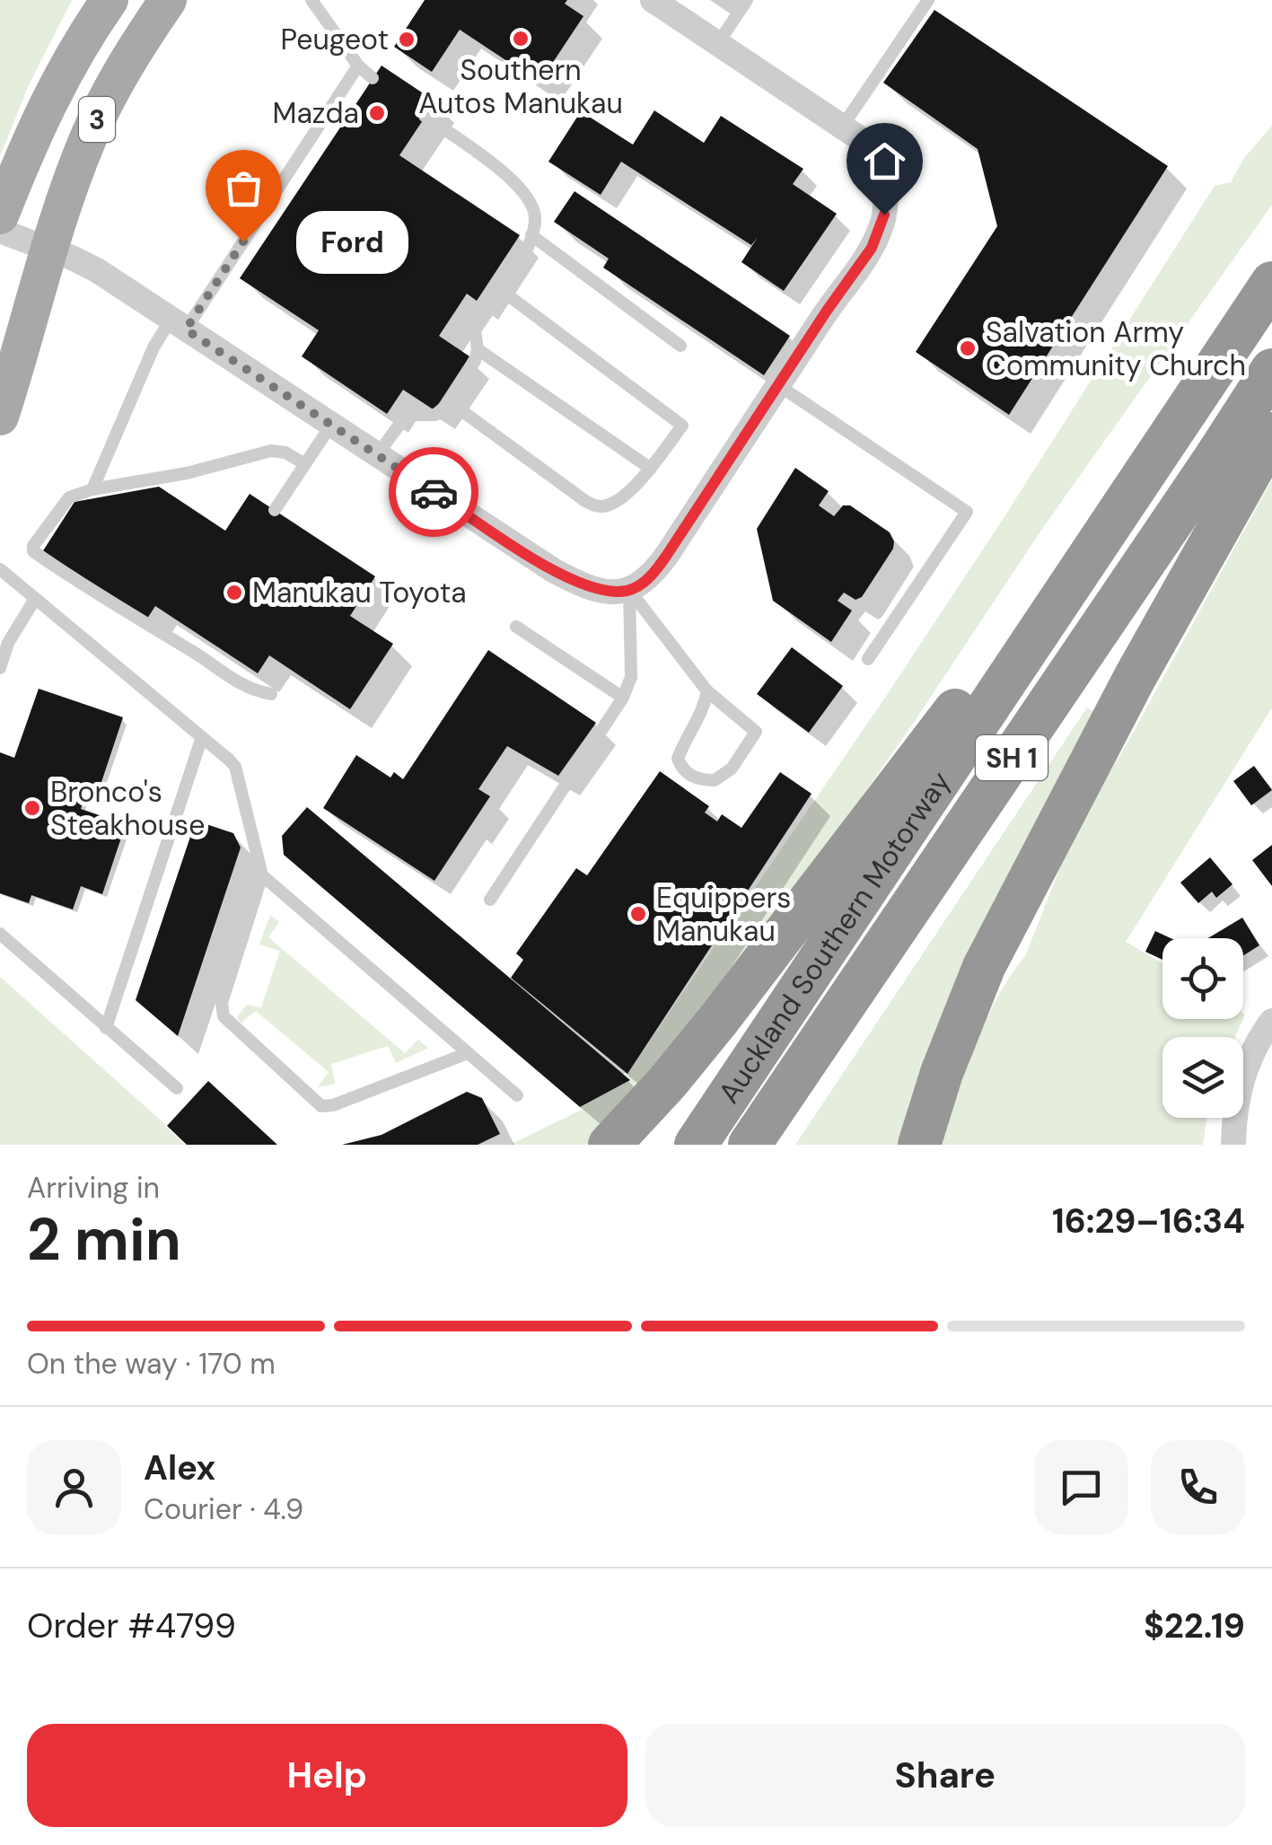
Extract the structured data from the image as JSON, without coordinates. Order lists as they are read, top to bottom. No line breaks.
{"streets":{"highway":["SH 1","Auckland Southern Motorway"],"main road":["3"]},"places":["Southern Autos Manukau","Peugeot","Mazda","Ford","Salvation Army Community Church","Manukau Toyota","Bronco's Steakhouse","Equippers Manukau"],"page":{"bubble":"Ford","heading":["2 min","Arriving in","16:29–16:34"],"panel":["Alex","Courier · 4.9","Order #4799","$22.19"],"bar":"On the way · 170 m","buttons":["Help","Share"]}}
